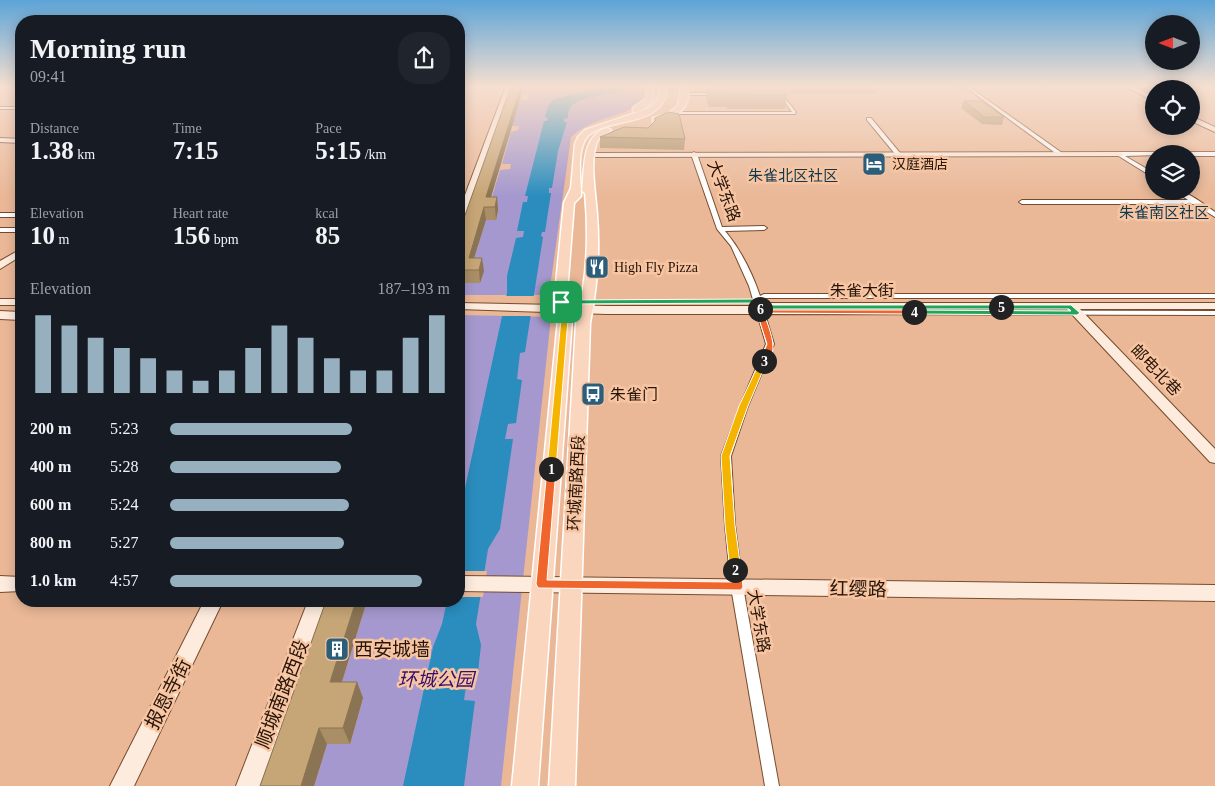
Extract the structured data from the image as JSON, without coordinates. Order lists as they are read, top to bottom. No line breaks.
{"streets":{"main road":["朱雀大街","环城南路西段"],"street":["大学东路","邮电北巷","红缨路","报恩寺街","顺城南路西段"]},"crossings":[["大学东路","朱雀大街"],["大学东路","红缨路"],["朱雀大街","邮电北巷"],["朱雀大街","环城南路西段"],["环城南路西段","红缨路"]],"districts":["朱雀北区社区","朱雀南区社区"],"parks":["环城公园"],"places":{"hotel":["汉庭酒店"],"restaurant":["High Fly Pizza"],"bus stop":["朱雀门"],"building":["西安城墙"]},"north":"left","page":{"heading":["Morning run","09:41"],"stats":[["Distance","1.38 km"],["Time","7:15"],["Pace","5:15 /km"],["Elevation","10 m"],["Heart rate","156 bpm"],["kcal","85"]],"chart":["Elevation","187–193 m"],"pins":["5","6","4","3","1","2"],"list":[{"name":"200 m","note":"5:23"},{"name":"400 m","note":"5:28"},{"name":"600 m","note":"5:24"},{"name":"800 m","note":"5:27"},{"name":"1.0 km","note":"4:57"}]}}
